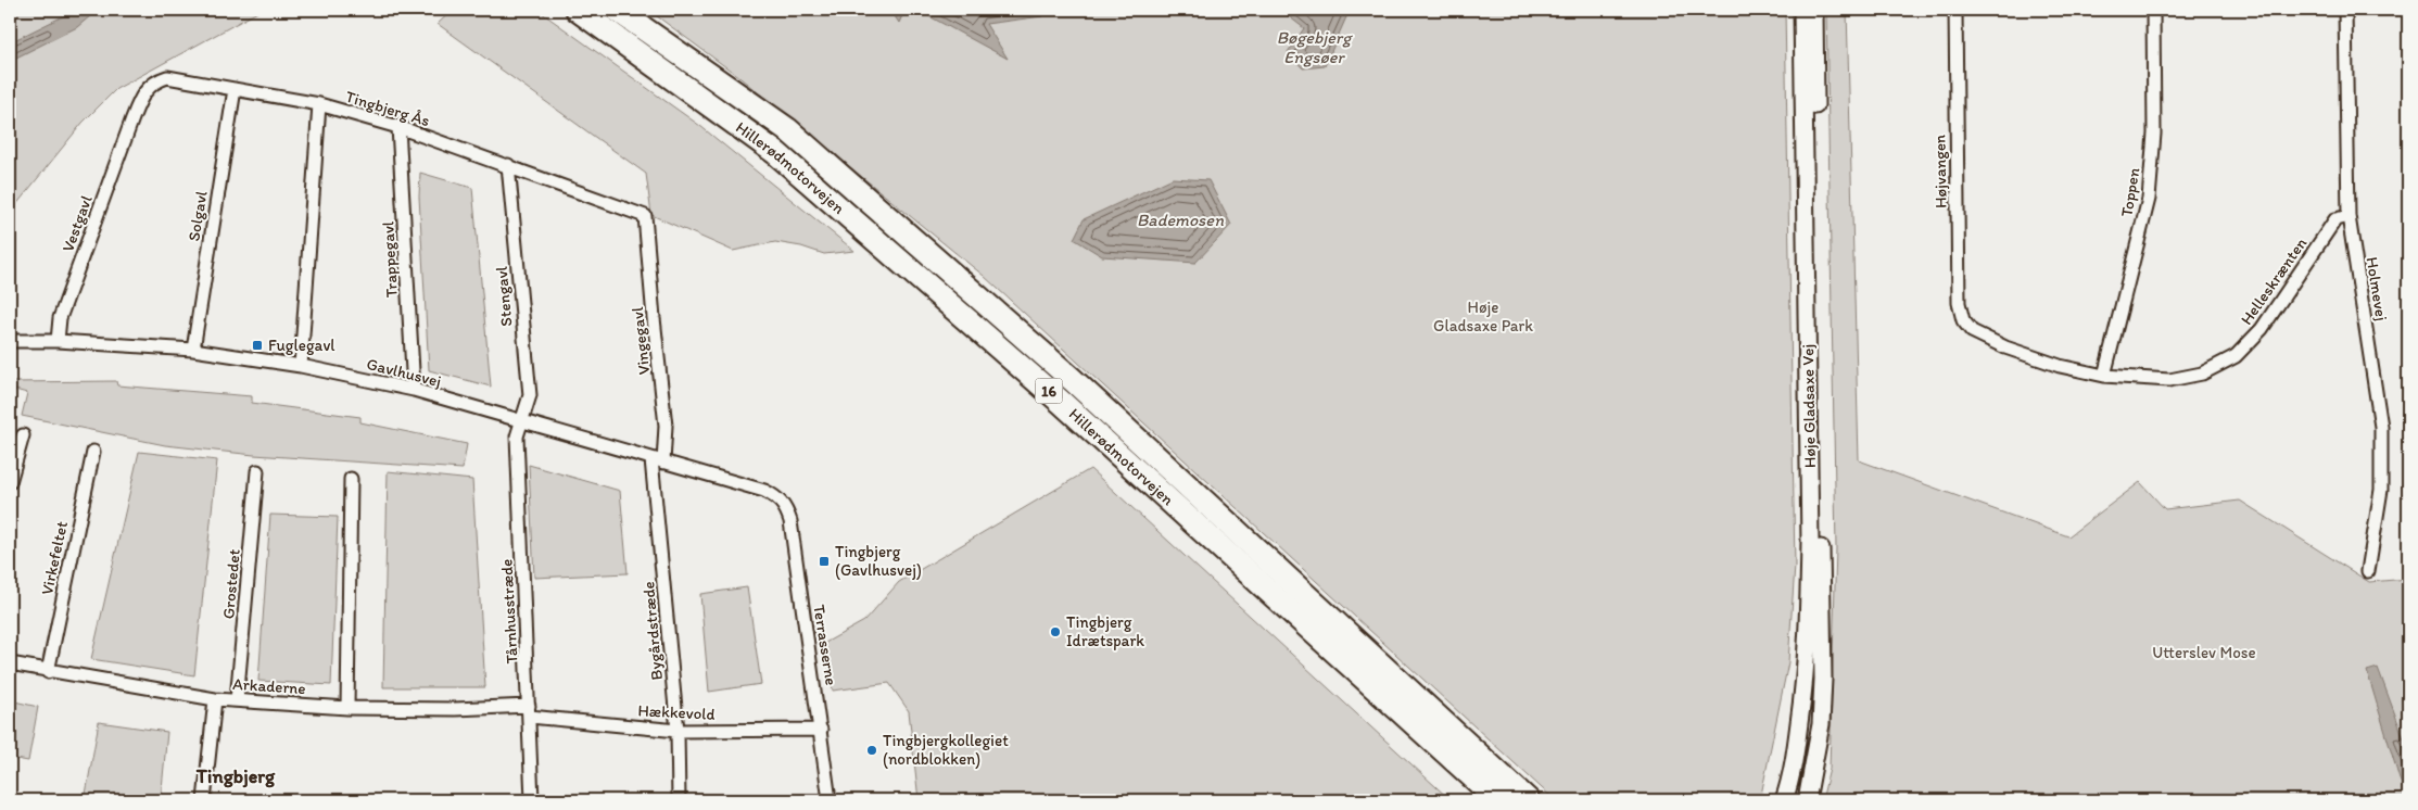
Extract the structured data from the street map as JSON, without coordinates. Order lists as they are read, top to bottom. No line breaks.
{"streets":{"highway":["Hillerødmotorvejen","16"],"street":["Tingbjerg Ås","Højvangen","Toppen","Solgavl","Vestgavl","Trappegavl","Helleskrænten","Holmevej","Stengavl","Vingegavl","Gavlhusvej","Høje Gladsaxe Vej","Virkefeltet","Grostedet","Tårnhusstræde","Bygårdstræde","Terrasserne","Arkaderne","Hækkevold"]},"crossings":[["Tingbjerg Ås","Solgavl"],["Tingbjerg Ås","Vestgavl"],["Tingbjerg Ås","Trappegavl"],["Tingbjerg Ås","Stengavl"],["Tingbjerg Ås","Vingegavl"],["Højvangen","Helleskrænten"],["Toppen","Helleskrænten"],["Solgavl","Gavlhusvej"],["Vestgavl","Gavlhusvej"],["Trappegavl","Gavlhusvej"],["Helleskrænten","Holmevej"],["Stengavl","Gavlhusvej"],["Stengavl","Tårnhusstræde"],["Vingegavl","Gavlhusvej"],["Vingegavl","Bygårdstræde"],["Gavlhusvej","Tårnhusstræde"],["Gavlhusvej","Bygårdstræde"],["Gavlhusvej","Terrasserne"],["Virkefeltet","Arkaderne"],["Grostedet","Arkaderne"],["Tårnhusstræde","Arkaderne"],["Tårnhusstræde","Hækkevold"],["Bygårdstræde","Hækkevold"],["Terrasserne","Hækkevold"],["Arkaderne","Hækkevold"]],"districts":["Tingbjerg"],"water":["Bøgebjerg Engsøer","Bademosen"],"parks":["Høje Gladsaxe Park","Utterslev Mose"],"places":{"transit":["Fuglegavl","Tingbjerg (Gavlhusvej)"],"other":["Tingbjerg Idrætspark","Tingbjergkollegiet (nordblokken)"]}}
